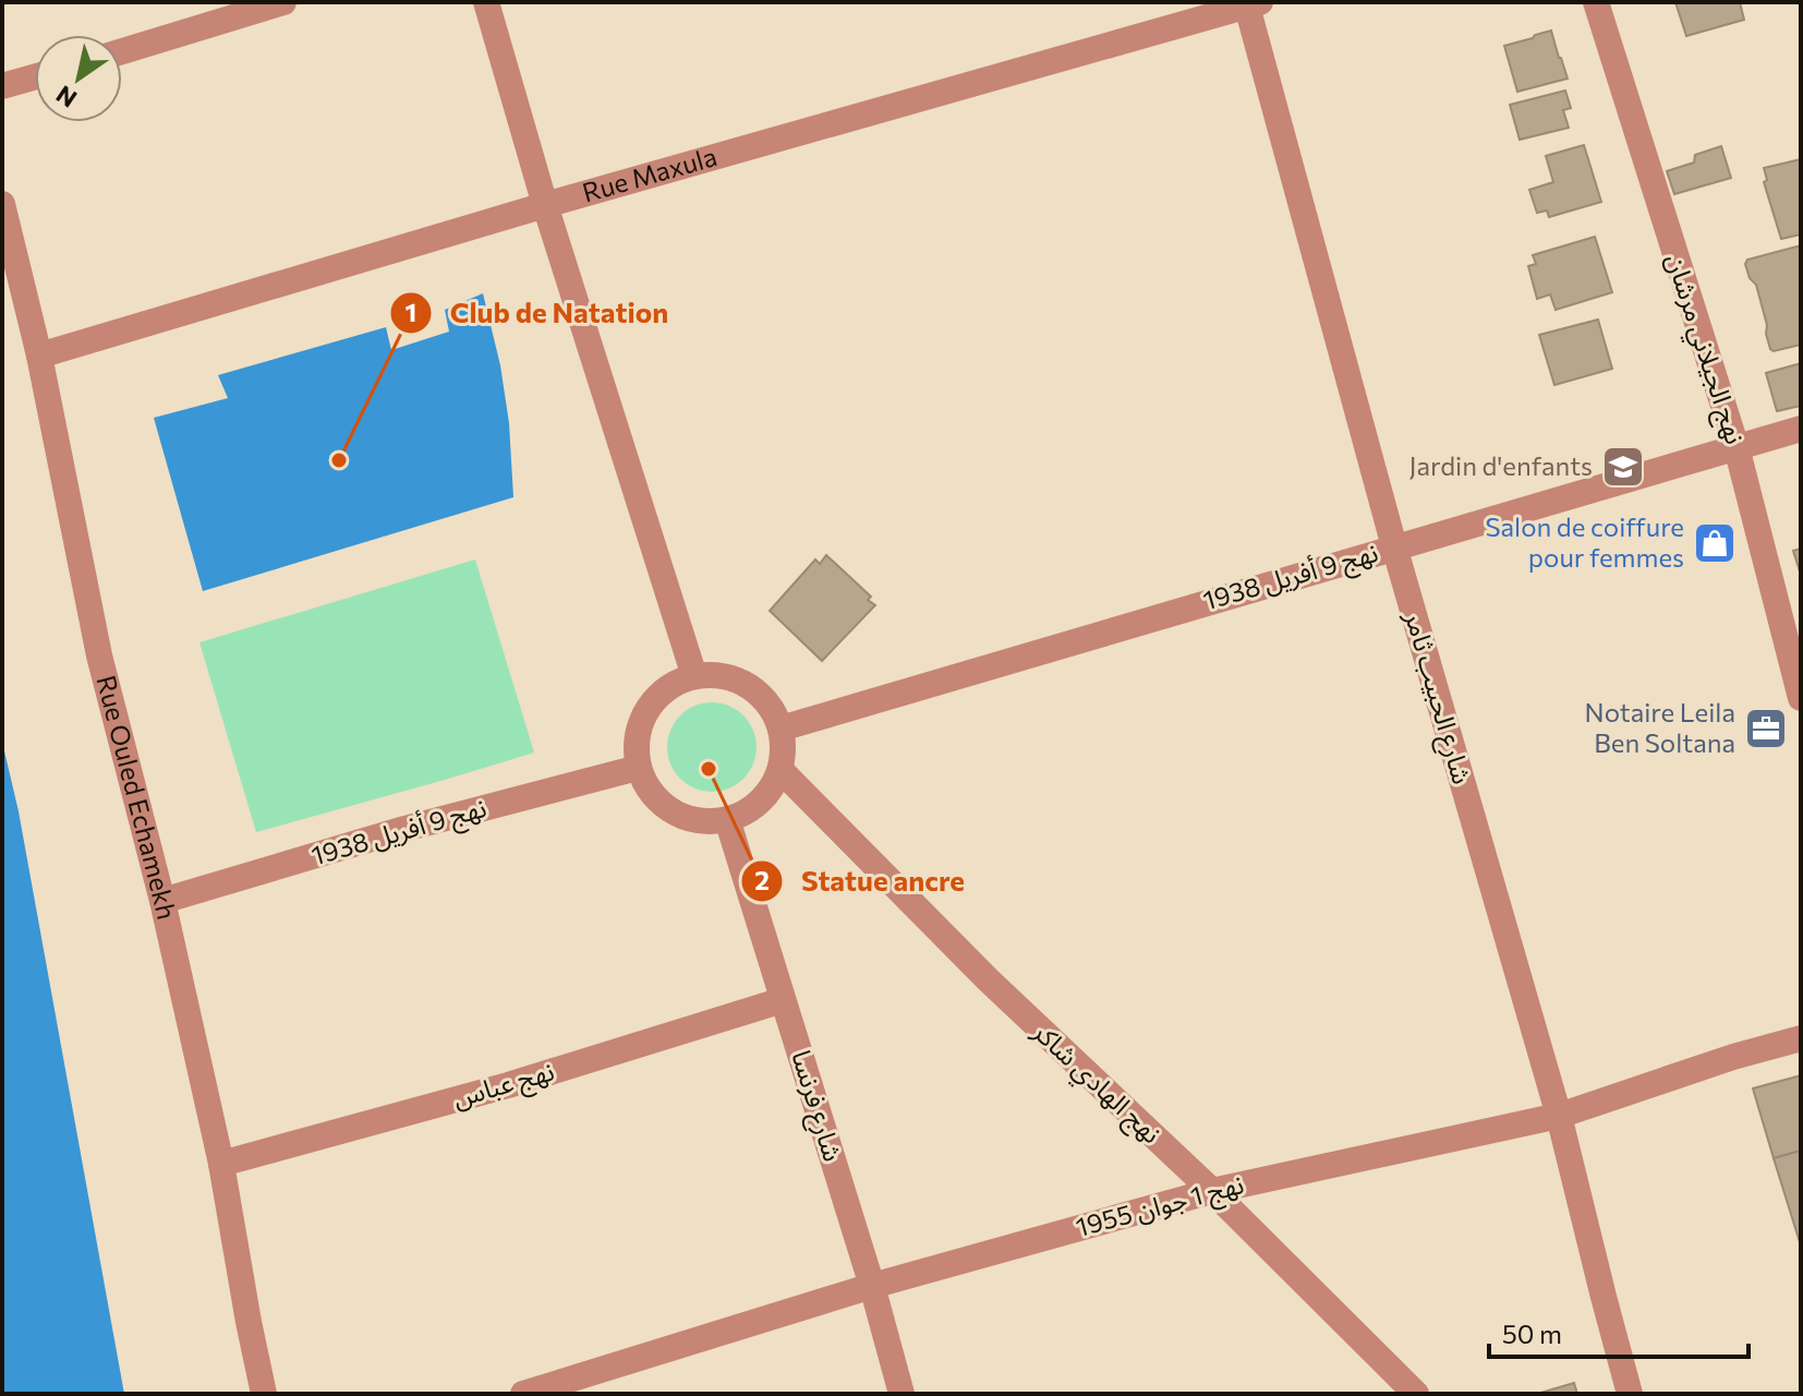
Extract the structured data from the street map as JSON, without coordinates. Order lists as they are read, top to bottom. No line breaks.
{"streets":{"street":["Rue Maxula","نهج الجيلاني مرشان","نهج 9 أفريل 1938","شارع الحبيب ثامر","Rue Ouled Echamekh","نهج الهادي شاكر","نهج عباس","شارع فرنسا","نهج 1 جوان 1955"]},"crossings":[["Rue Maxula","شارع الحبيب ثامر"],["Rue Maxula","Rue Ouled Echamekh"],["نهج الجيلاني مرشان","نهج 9 أفريل 1938"],["نهج 9 أفريل 1938","شارع الحبيب ثامر"],["نهج 9 أفريل 1938","Rue Ouled Echamekh"],["نهج 9 أفريل 1938","نهج الهادي شاكر"],["نهج 9 أفريل 1938","شارع فرنسا"],["شارع الحبيب ثامر","نهج 1 جوان 1955"],["Rue Ouled Echamekh","نهج عباس"],["نهج الهادي شاكر","شارع فرنسا"],["نهج الهادي شاكر","نهج 1 جوان 1955"],["نهج عباس","شارع فرنسا"],["شارع فرنسا","نهج 1 جوان 1955"]],"places":{"other":["Club de Natation","Statue ancre"],"school or university":["Jardin d'enfants"],"shop":["Salon de coiffure pour femmes"],"office":["Notaire Leila Ben Soltana"]},"scale_bar":"50 m","north":"bottom left"}
